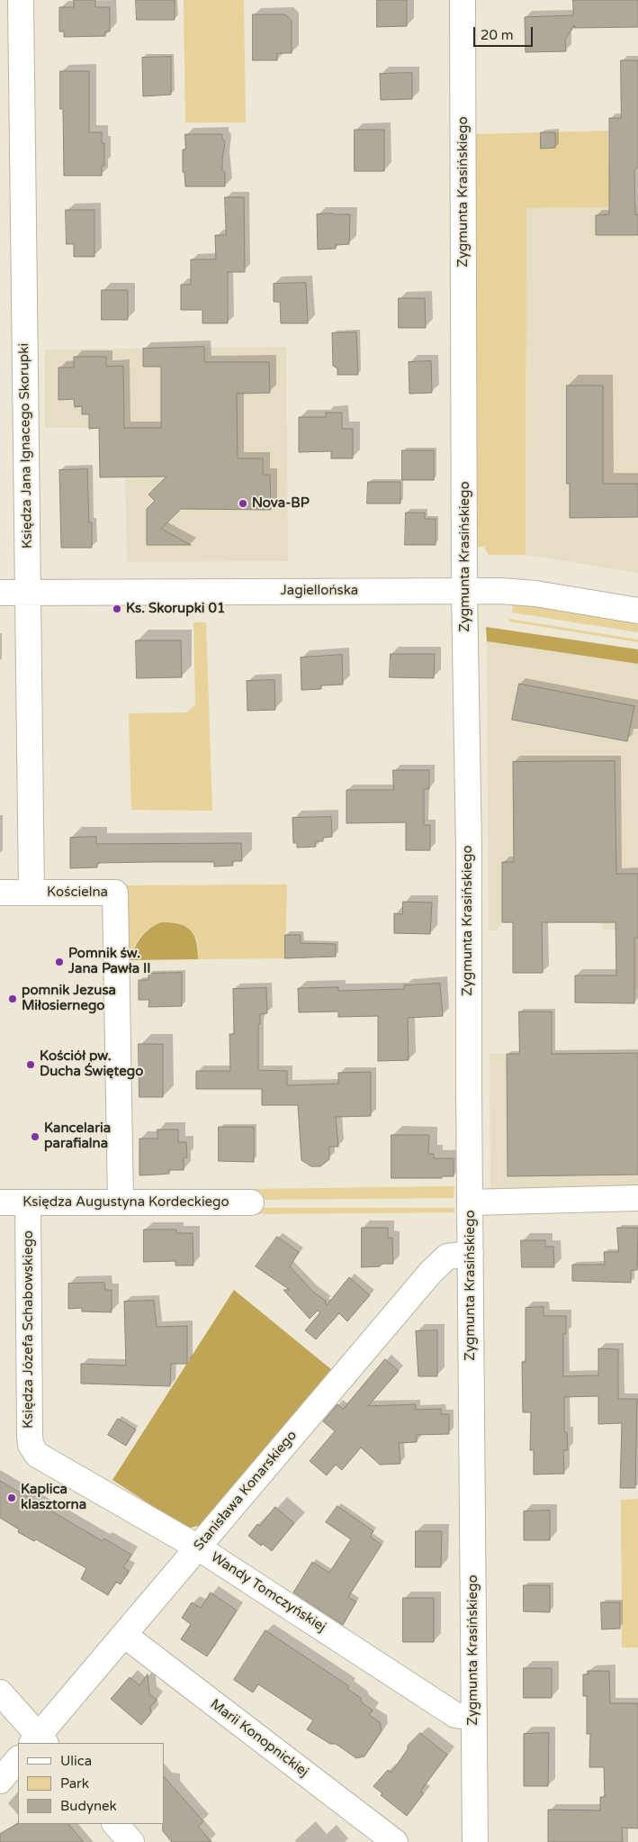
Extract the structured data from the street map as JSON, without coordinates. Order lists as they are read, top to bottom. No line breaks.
{"streets":{"street":["Zygmunta Krasińskiego","Księdza Jana Ignacego Skorupki","Jagiellońska","Kościelna","Księdza Augustyna Kordeckiego","Księdza Józefa Schabowskiego","Stanisława Konarskiego","Wandy Tomczyńskiej","Marii Konopnickiej"]},"crossings":[["Zygmunta Krasińskiego","Jagiellońska"],["Zygmunta Krasińskiego","Stanisława Konarskiego"],["Zygmunta Krasińskiego","Wandy Tomczyńskiej"],["Księdza Jana Ignacego Skorupki","Jagiellońska"],["Księdza Jana Ignacego Skorupki","Kościelna"],["Kościelna","Księdza Augustyna Kordeckiego"],["Księdza Augustyna Kordeckiego","Księdza Józefa Schabowskiego"],["Księdza Józefa Schabowskiego","Wandy Tomczyńskiej"],["Stanisława Konarskiego","Wandy Tomczyńskiej"],["Stanisława Konarskiego","Marii Konopnickiej"]],"places":["Nova-BP","Ks. Skorupki 01","Pomnik św. Jana Pawła II","pomnik Jezusa Miłosiernego","Kościół pw. Ducha Świętego","Kancelaria parafialna","Kaplica klasztorna"],"legend":["Ulica","Park","Budynek"],"scale_bar":"20 m"}
